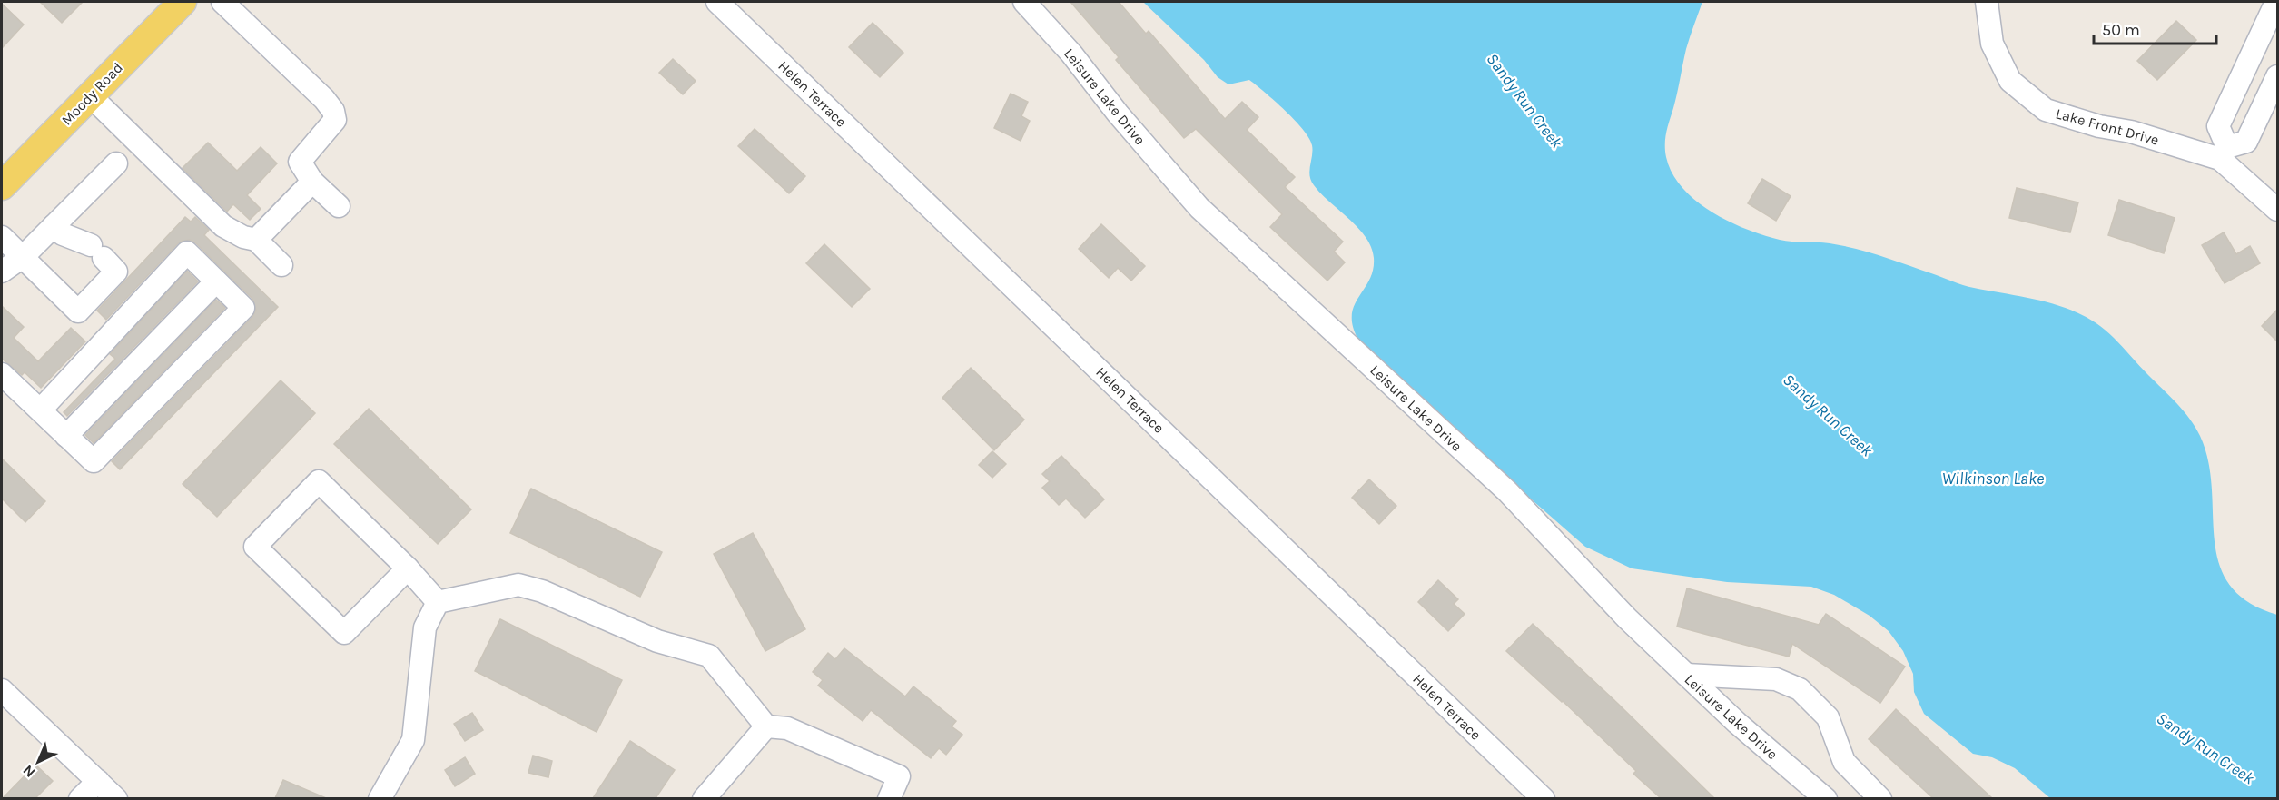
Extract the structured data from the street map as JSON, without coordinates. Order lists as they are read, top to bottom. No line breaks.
{"streets":{"main road":["Moody Road"],"street":["Helen Terrace","Leisure Lake Drive","Lake Front Drive"]},"water":["Sandy Run Creek","Wilkinson Lake"],"scale_bar":"50 m","north":"bottom left"}
